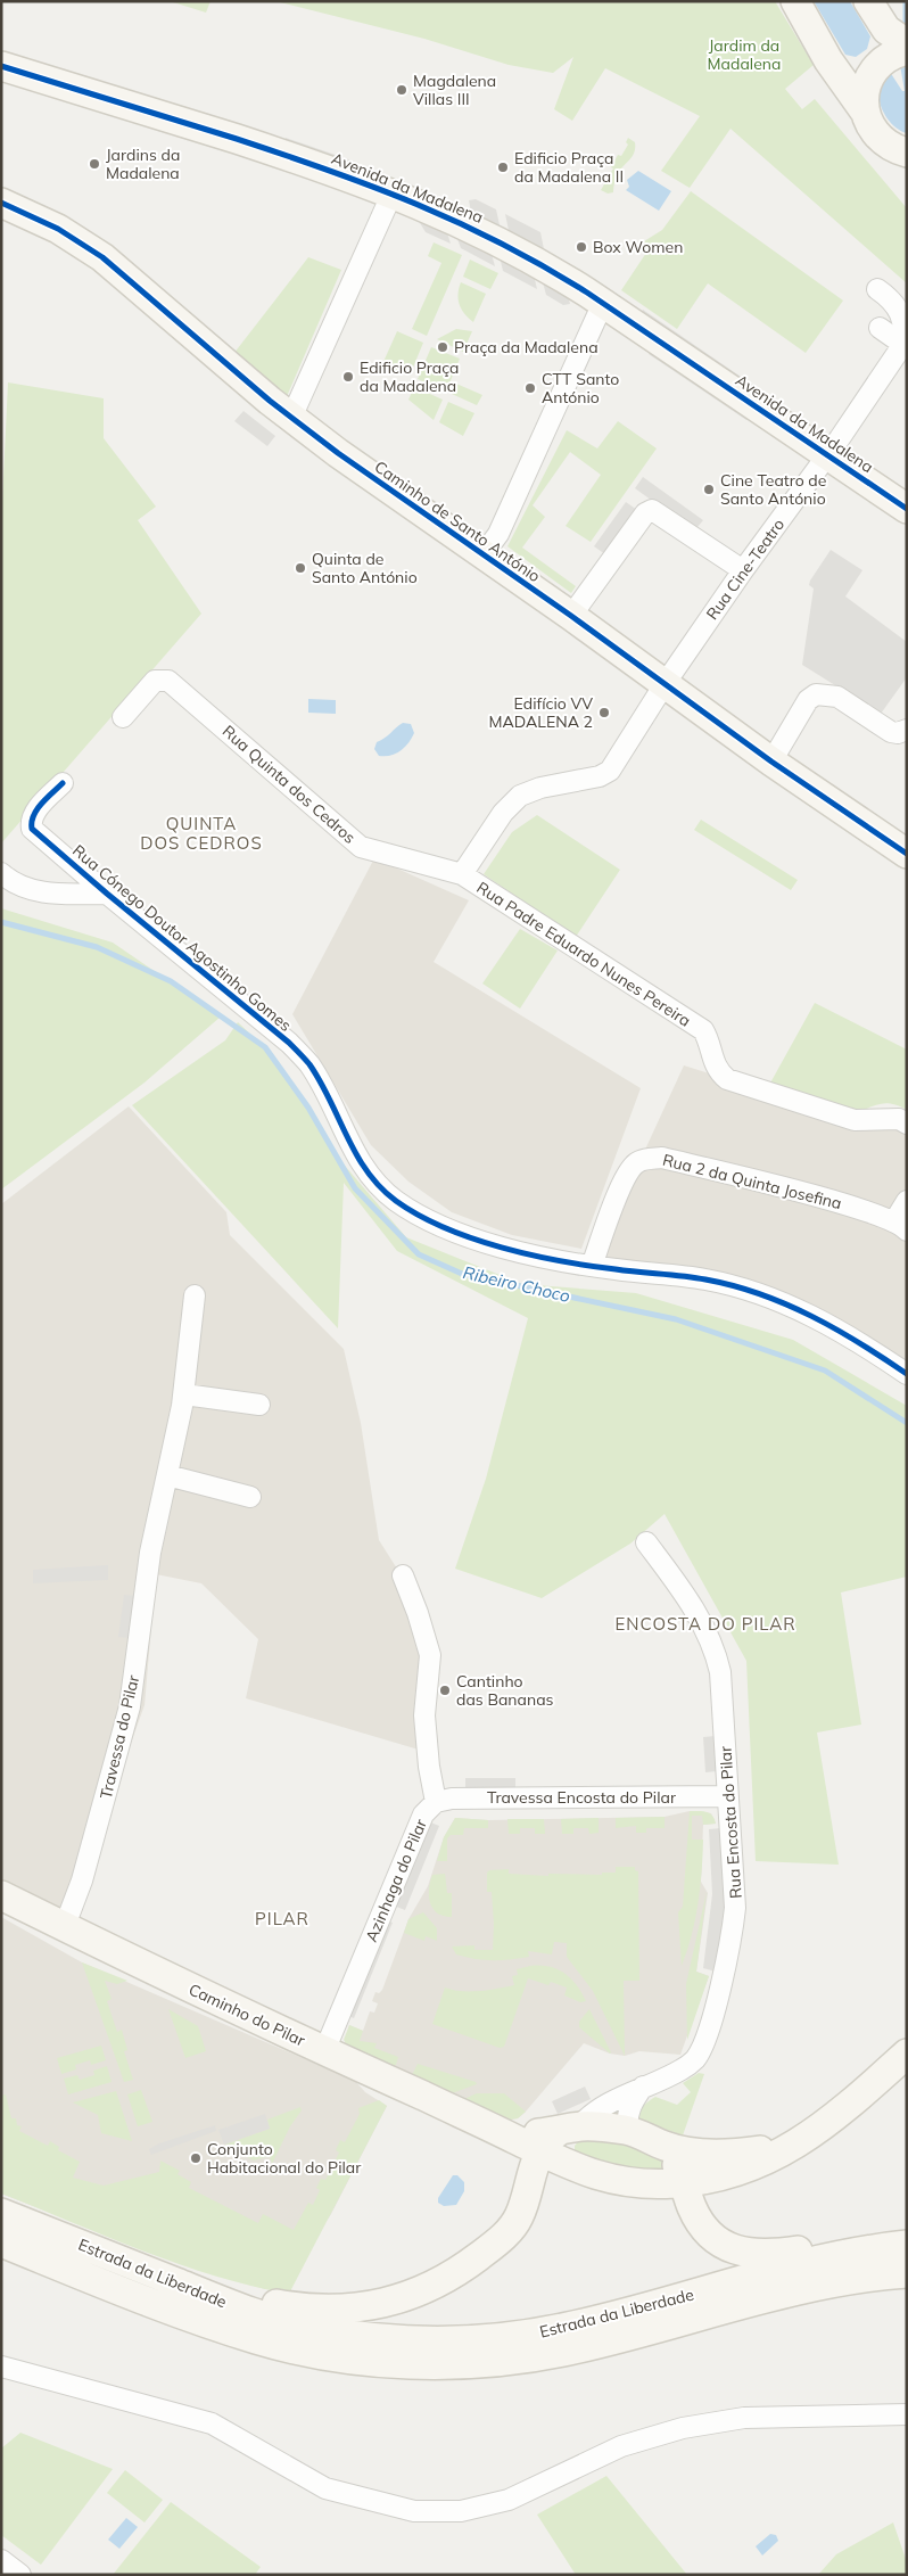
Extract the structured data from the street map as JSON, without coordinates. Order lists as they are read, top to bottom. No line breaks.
{"streets":{"street":["Avenida da Madalena","Caminho de Santo António","Rua Cine-Teatro","Rua Quinta dos Cedros","Rua Cónego Doutor Agostinho Gomes","Rua Padre Eduardo Nunes Pereira","Rua 2 da Quinta Josefina","Travessa do Pilar","Travessa Encosta do Pilar","Rua Encosta do Pilar","Azinhaga do Pilar","Caminho do Pilar","Estrada da Liberdade"]},"crossings":[["Avenida da Madalena","Rua Cine-Teatro"],["Caminho de Santo António","Rua Cine-Teatro"],["Rua Quinta dos Cedros","Rua Padre Eduardo Nunes Pereira"],["Rua Cónego Doutor Agostinho Gomes","Rua 2 da Quinta Josefina"],["Travessa do Pilar","Caminho do Pilar"],["Travessa Encosta do Pilar","Rua Encosta do Pilar"],["Travessa Encosta do Pilar","Azinhaga do Pilar"],["Rua Encosta do Pilar","Caminho do Pilar"],["Azinhaga do Pilar","Caminho do Pilar"]],"districts":["QUINTA DOS CEDROS","ENCOSTA DO PILAR","PILAR"],"water":["Ribeiro Choco"],"parks":["Jardim da Madalena"],"places":["Magdalena Villas III","Jardins da Madalena","Edificio Praça da Madalena II","Box Women","Praça da Madalena","Edificio Praça da Madalena","CTT Santo António","Cine Teatro de Santo António","Quinta de Santo António","Edifício VV MADALENA 2","Cantinho das Bananas","Conjunto Habitacional do Pilar"]}
